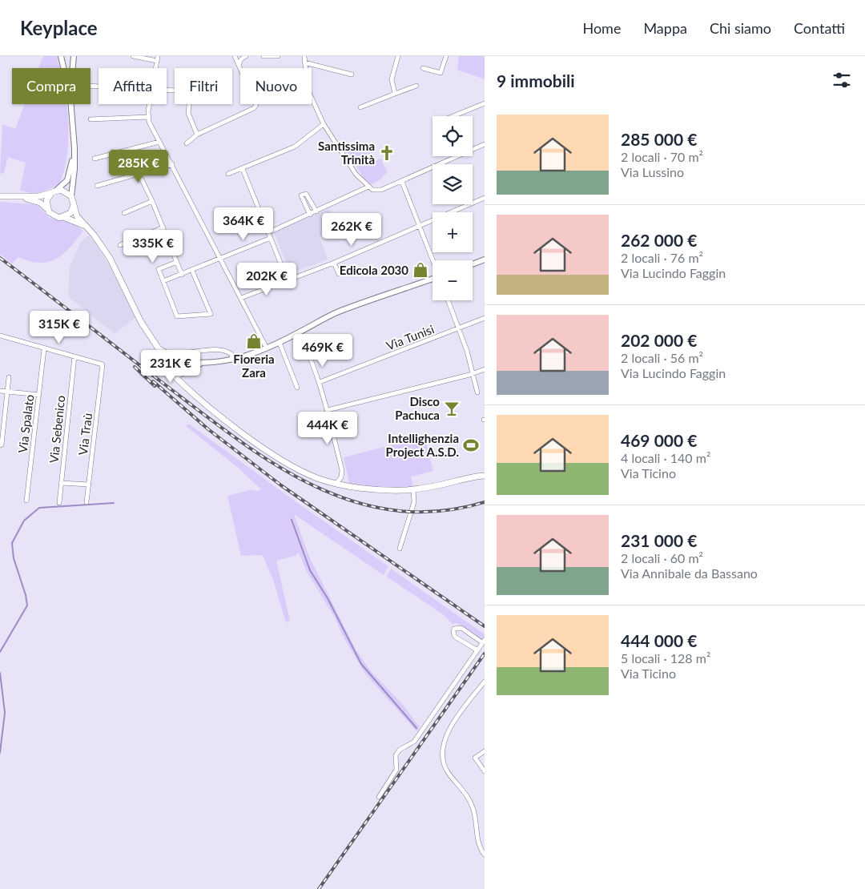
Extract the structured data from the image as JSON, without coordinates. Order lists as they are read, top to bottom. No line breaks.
{"streets":{"street":["Via Tunisi","Via Spalato","Via Sebenico","Via Traù"]},"crossings":[["Via Sebenico","Via Traù"]],"places":{"church":["Santissima Trinità"],"shop":["Edicola 2030","Fioreria Zara"],"bar":["Disco Pachuca"],"sports":["Intellighenzia Project A.S.D."]},"page":{"header":"Keyplace","nav":["Home","Mappa","Chi siamo","Contatti"],"heading":"9 immobili","chip":["Compra","Affitta","Filtri","Nuovo"],"list":[{"name":"285 000 €","note":"2 locali · 70 m² · Via Lussino"},{"name":"262 000 €","note":"2 locali · 76 m² · Via Lucindo Faggin"},{"name":"202 000 €","note":"2 locali · 56 m² · Via Lucindo Faggin"},{"name":"469 000 €","note":"4 locali · 140 m² · Via Ticino"},{"name":"231 000 €","note":"2 locali · 60 m² · Via Annibale da Bassano"},{"name":"444 000 €","note":"5 locali · 128 m² · Via Ticino"}],"map_buttons":["+","−"],"price":["285K €","364K €","262K €","335K €","202K €","315K €","469K €","231K €","444K €"]}}
